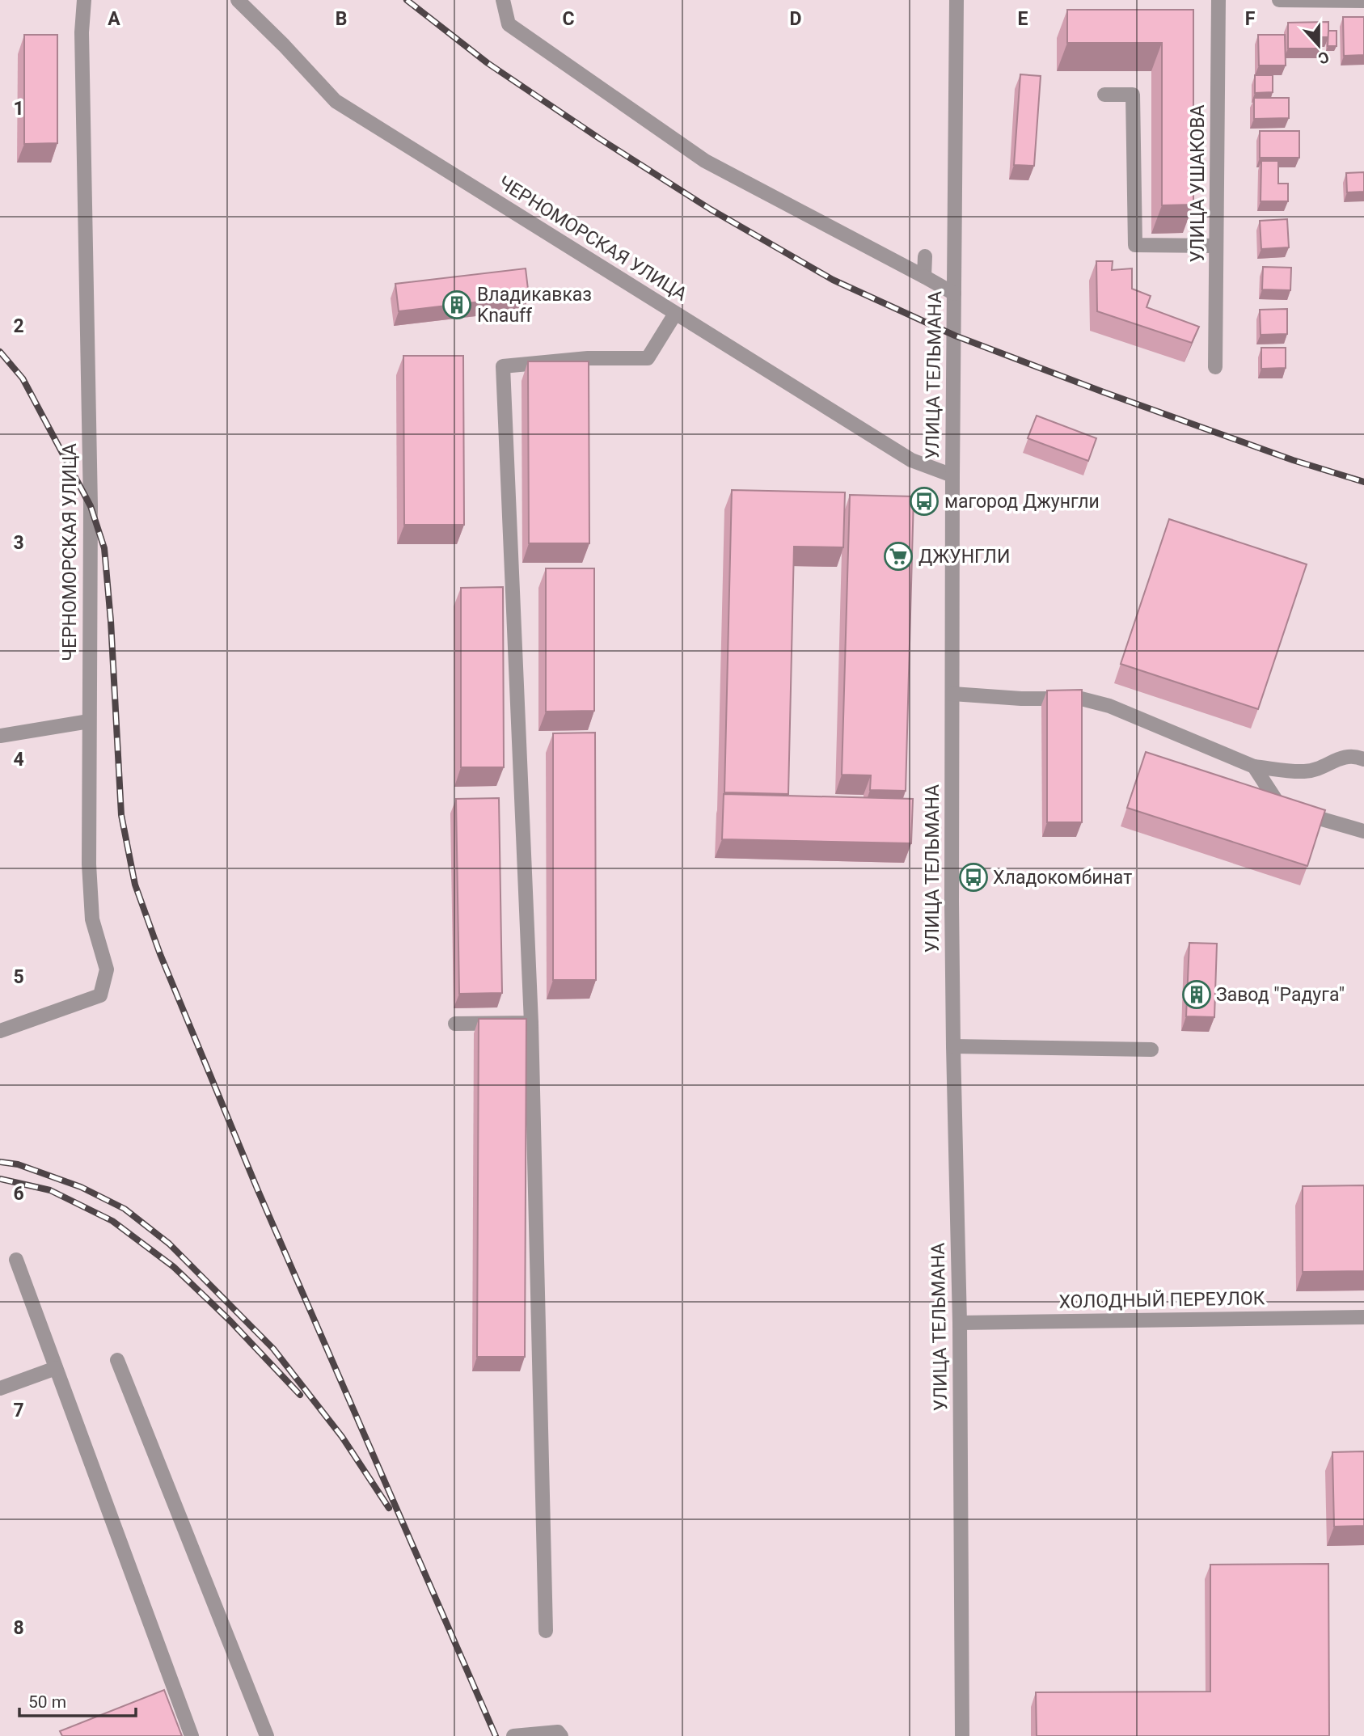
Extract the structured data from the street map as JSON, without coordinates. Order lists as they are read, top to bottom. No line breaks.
{"streets":{"street":["УЛИЦА УШАКОВА","ЧЕРНОМОРСКАЯ УЛИЦА","УЛИЦА ТЕЛЬМАНА","ХОЛОДНЫЙ ПЕРЕУЛОК"]},"crossings":[["ЧЕРНОМОРСКАЯ УЛИЦА","УЛИЦА ТЕЛЬМАНА"],["УЛИЦА ТЕЛЬМАНА","ХОЛОДНЫЙ ПЕРЕУЛОК"]],"places":{"building":["Владикавказ Knauff","Завод \"Радуга\""],"bus stop":["магород Джунгли","Хладокомбинат"],"supermarket":["ДЖУНГЛИ"]},"scale_bar":"50 m","north":"bottom","grid":{"columns":["A","B","C","D","E","F"],"rows":["1","2","3","4","5","6","7","8"]}}
